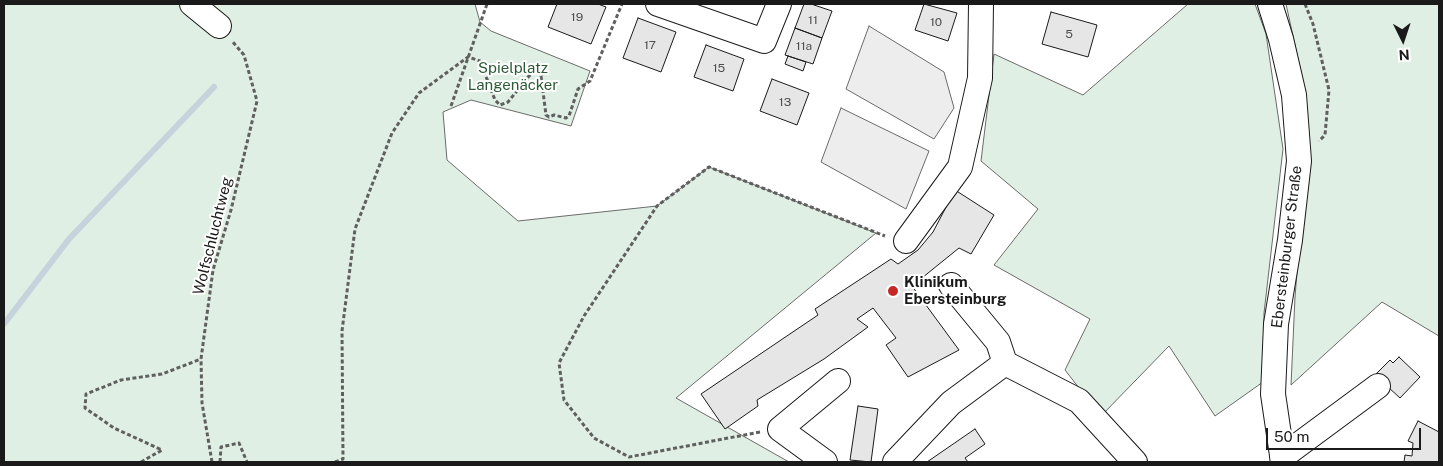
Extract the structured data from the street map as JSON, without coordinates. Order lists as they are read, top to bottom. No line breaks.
{"streets":{"street":["Ebersteinburger Straße"],"path":["Wolfschluchtweg"]},"parks":["Spielplatz Langenäcker"],"places":["Klinikum Ebersteinburg"],"house_numbers":["19","11","10","5","17","11a","15","13"],"scale_bar":"50 m","north":"bottom"}
